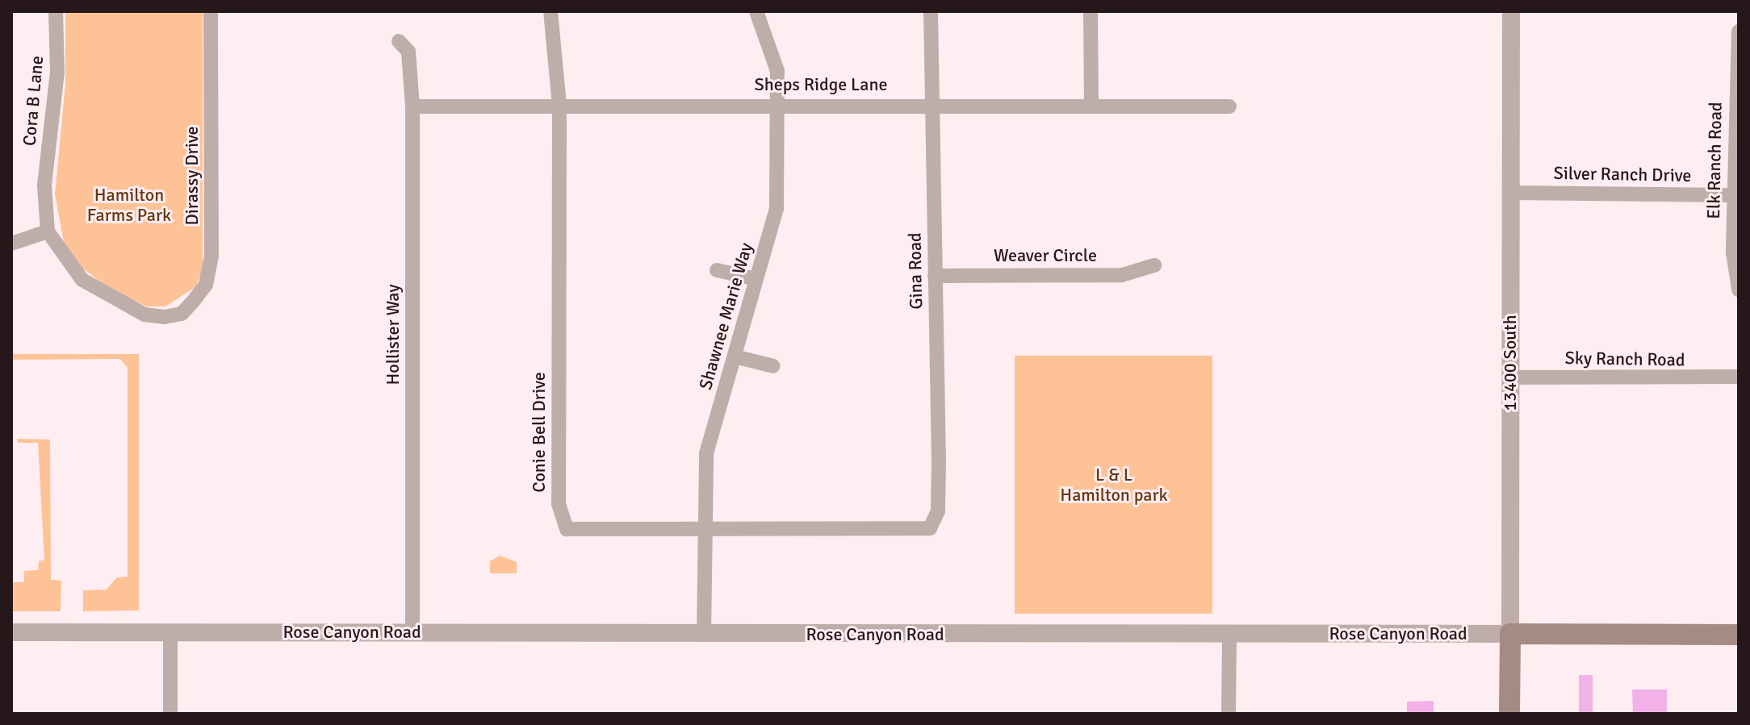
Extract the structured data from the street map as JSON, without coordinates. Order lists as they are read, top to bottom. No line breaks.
{"streets":{"main road":["13400 South","Rose Canyon Road"],"street":["Sheps Ridge Lane","Cora B Lane","Elk Ranch Road","Silver Ranch Drive","Dirassy Drive","Weaver Circle","Gina Road","Shawnee Marie Way","Hollister Way","Sky Ranch Road","Conie Bell Drive"]},"crossings":[["Sheps Ridge Lane","Gina Road"],["Sheps Ridge Lane","Shawnee Marie Way"],["Sheps Ridge Lane","Hollister Way"],["Sheps Ridge Lane","Conie Bell Drive"],["Cora B Lane","Dirassy Drive"],["Elk Ranch Road","Silver Ranch Drive"],["Silver Ranch Drive","13400 South"],["Weaver Circle","Gina Road"],["Gina Road","Conie Bell Drive"],["Shawnee Marie Way","Conie Bell Drive"],["Shawnee Marie Way","Rose Canyon Road"],["Hollister Way","Rose Canyon Road"],["Sky Ranch Road","13400 South"],["13400 South","Rose Canyon Road"]],"parks":["Hamilton Farms Park","L & L Hamilton park"]}
